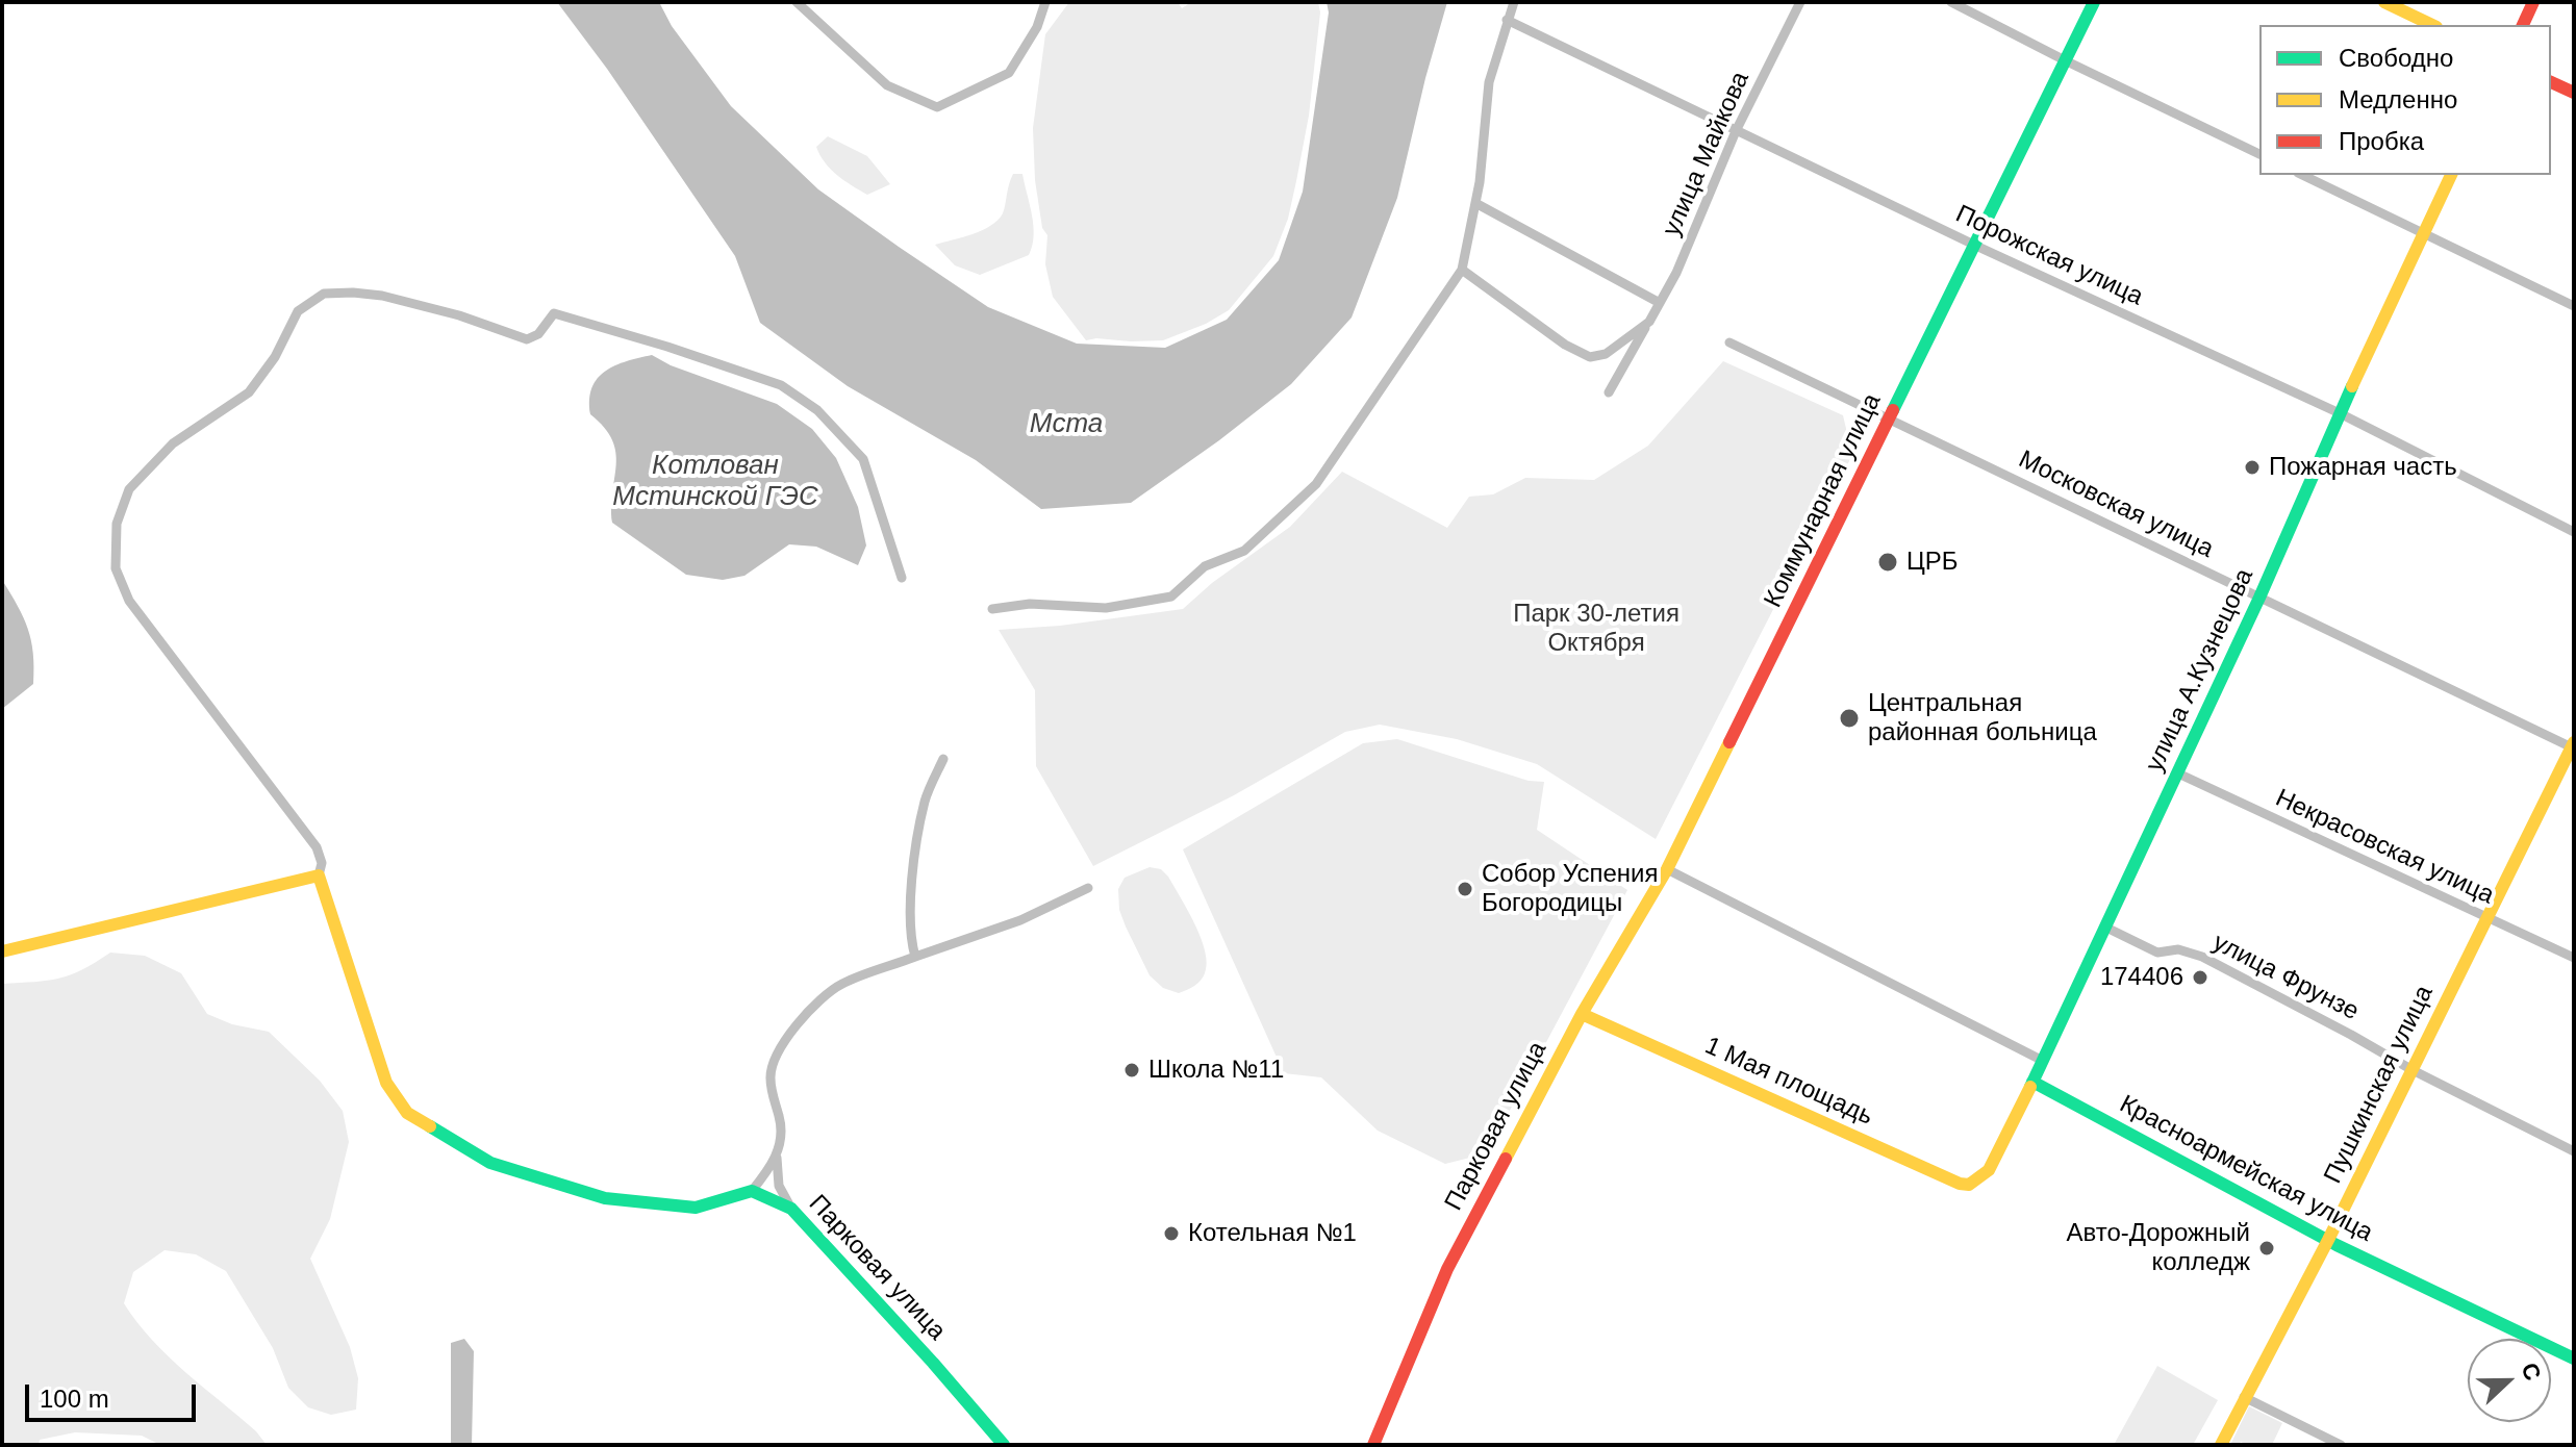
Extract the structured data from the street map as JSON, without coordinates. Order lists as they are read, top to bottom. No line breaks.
{"streets":{"main road":["Коммунарная улица","улица А.Кузнецова","1 Мая площадь","Пушкинская улица","Парковая улица","Красноармейская улица"],"street":["улица Майкова","Порожская улица","Московская улица","Некрасовская улица","улица Фрунзе"]},"crossings":[["улица Майкова","Порожская улица"],["Порожская улица","Коммунарная улица"],["Порожская улица","улица А.Кузнецова"],["Коммунарная улица","Московская улица"],["Коммунарная улица","1 Мая площадь"],["Коммунарная улица","Парковая улица"],["Московская улица","улица А.Кузнецова"],["Московская улица","Пушкинская улица"],["улица А.Кузнецова","Некрасовская улица"],["улица А.Кузнецова","улица Фрунзе"],["улица А.Кузнецова","1 Мая площадь"],["улица А.Кузнецова","Красноармейская улица"],["Некрасовская улица","Пушкинская улица"],["улица Фрунзе","Пушкинская улица"],["1 Мая площадь","Парковая улица"],["Пушкинская улица","Красноармейская улица"]],"water":["Мста","Котлован Мстинской ГЭС"],"parks":["Парк 30-летия Октября"],"places":["Пожарная часть","ЦРБ","Центральная районная больница","Собор Успения Богородицы","174406","Школа №11","Котельная №1","Авто-Дорожный колледж"],"legend":["Свободно","Медленно","Пробка"],"scale_bar":"100 m","north":"right"}
